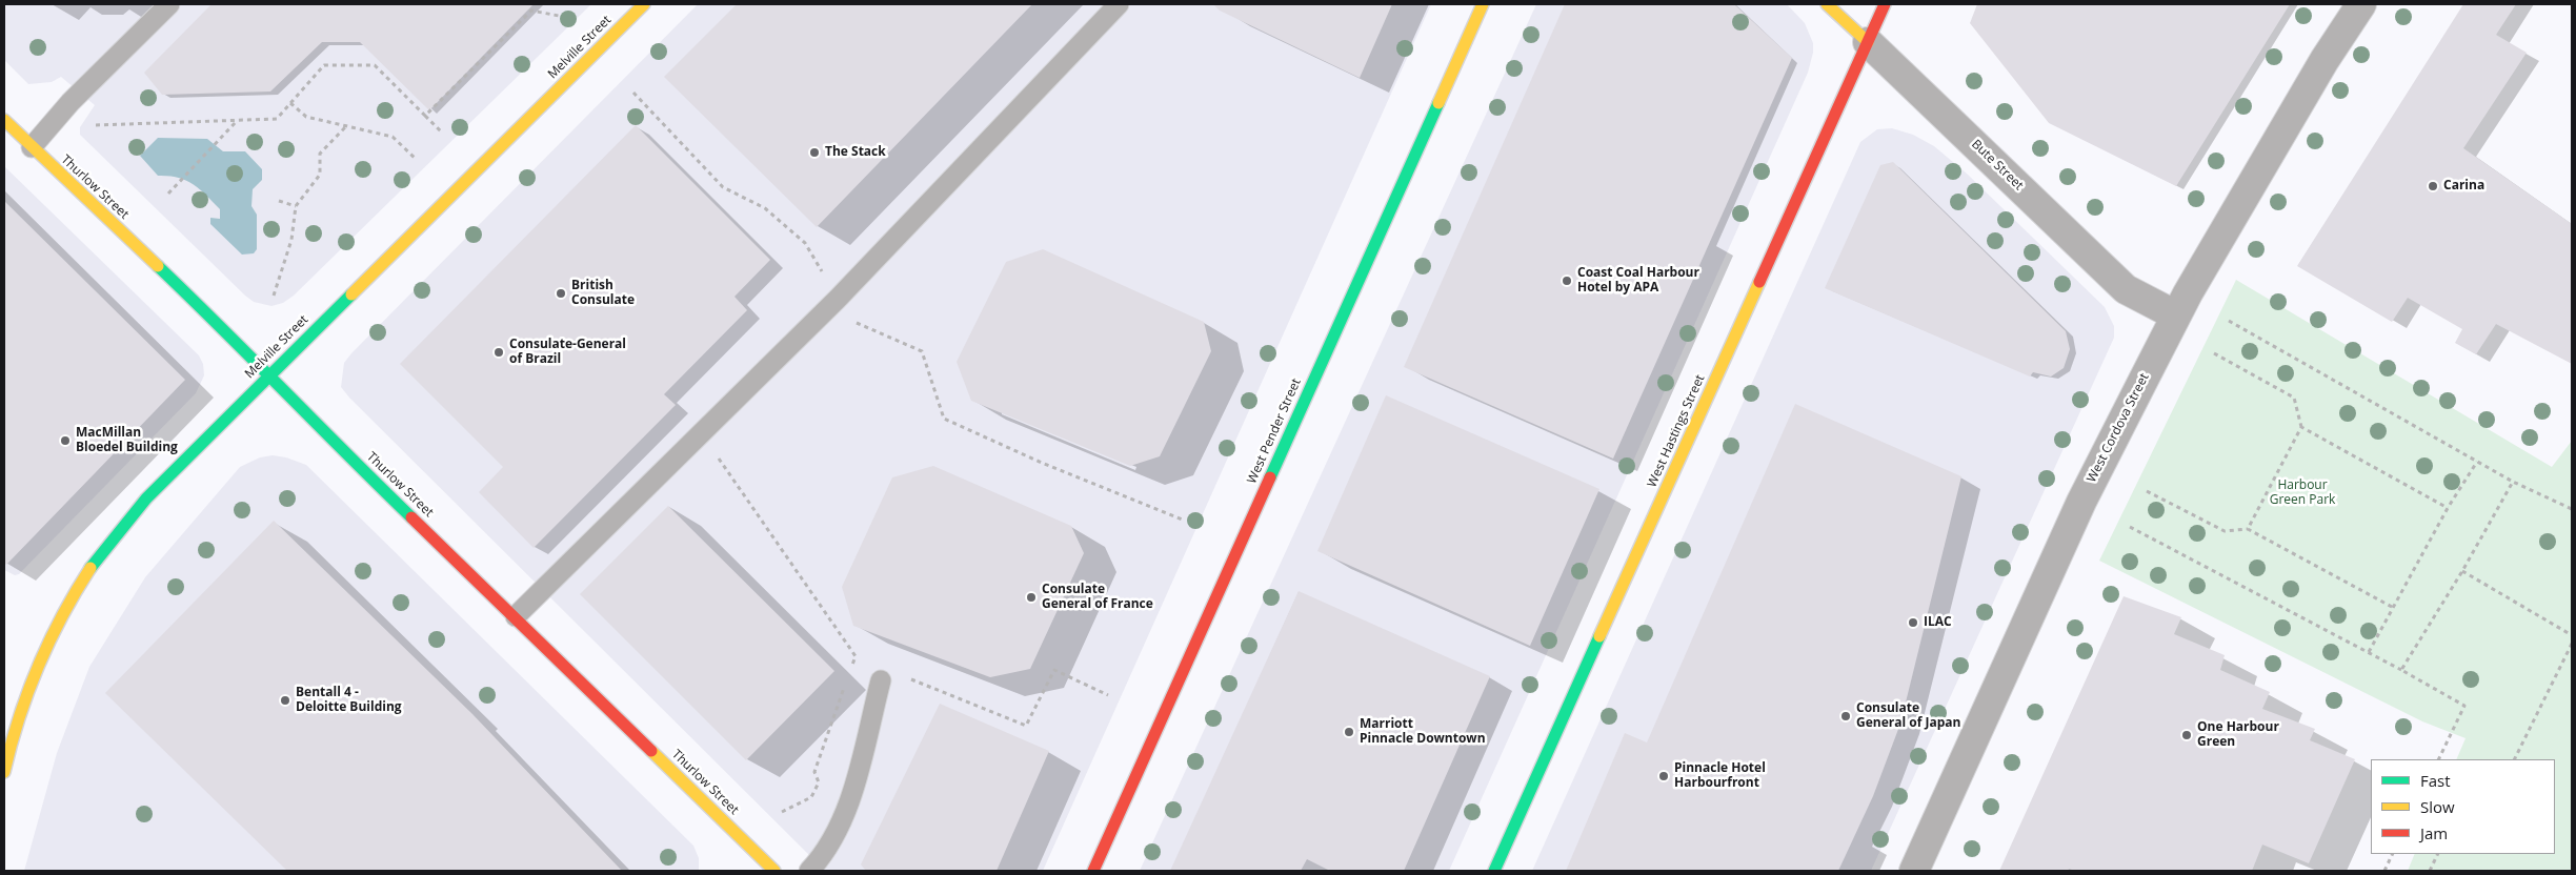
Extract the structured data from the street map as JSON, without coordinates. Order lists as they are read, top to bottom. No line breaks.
{"streets":{"main road":["Melville Street","Bute Street","Thurlow Street","West Pender Street","West Hastings Street"],"street":["West Cordova Street"]},"crossings":[["Melville Street","Thurlow Street"],["Bute Street","West Cordova Street"],["Bute Street","West Hastings Street"]],"parks":["Harbour Green Park"],"places":["The Stack","Carina","Coast Coal Harbour Hotel by APA","British Consulate","Consulate-General of Brazil","MacMillan Bloedel Building","Consulate General of France","ILAC","Bentall 4 - Deloitte Building","Consulate General of Japan","Marriott Pinnacle Downtown","One Harbour Green","Pinnacle Hotel Harbourfront"],"legend":["Fast","Slow","Jam"]}
